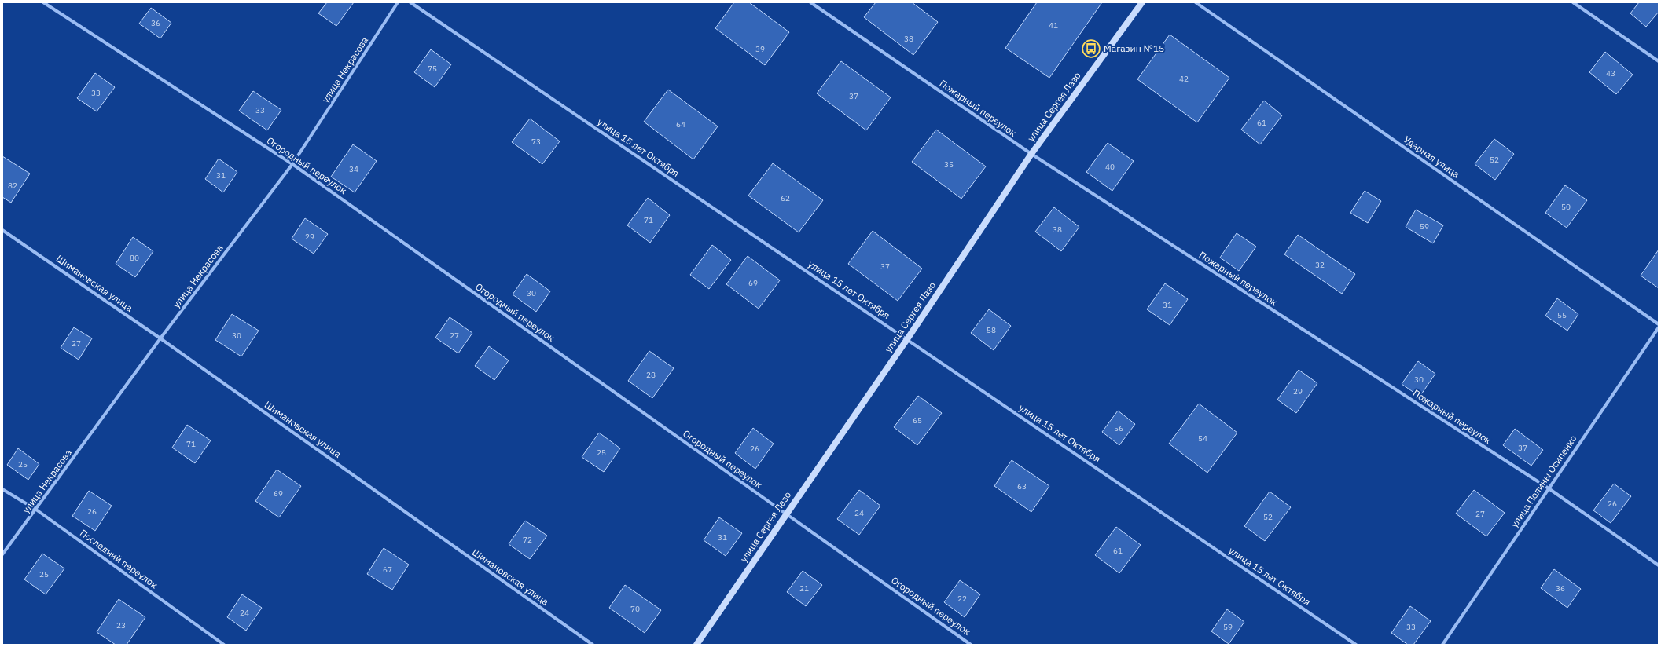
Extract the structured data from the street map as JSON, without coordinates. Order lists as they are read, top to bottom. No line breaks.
{"streets":{"main road":["улица Сергея Лазо"],"street":["улица Некрасова","Пожарный переулок","улица 15 лет Октября","Ударная улица","Огородный переулок","Шимановская улица","улица Полины Осипенко","Последний переулок"]},"crossings":[["улица Некрасова","Огородный переулок"],["улица Некрасова","Шимановская улица"],["улица Некрасова","Последний переулок"],["улица Сергея Лазо","Пожарный переулок"],["улица Сергея Лазо","улица 15 лет Октября"],["улица Сергея Лазо","Огородный переулок"],["Пожарный переулок","улица Полины Осипенко"]],"places":{"bus stop":["Магазин №15"]},"house_numbers":["36","41","38","39","75","43","42","33","37","33","61","64","73","52","35","40","34","31","82","62","50","71","59","38","29","80","32","37","69","30","31","55","58","30","27","27","28","30","29","65","56","54","71","37","26","25","25","63","69","26","26","24","27","52","31","72","61","67","25","21","36","22","70","24","23","59","33"]}
